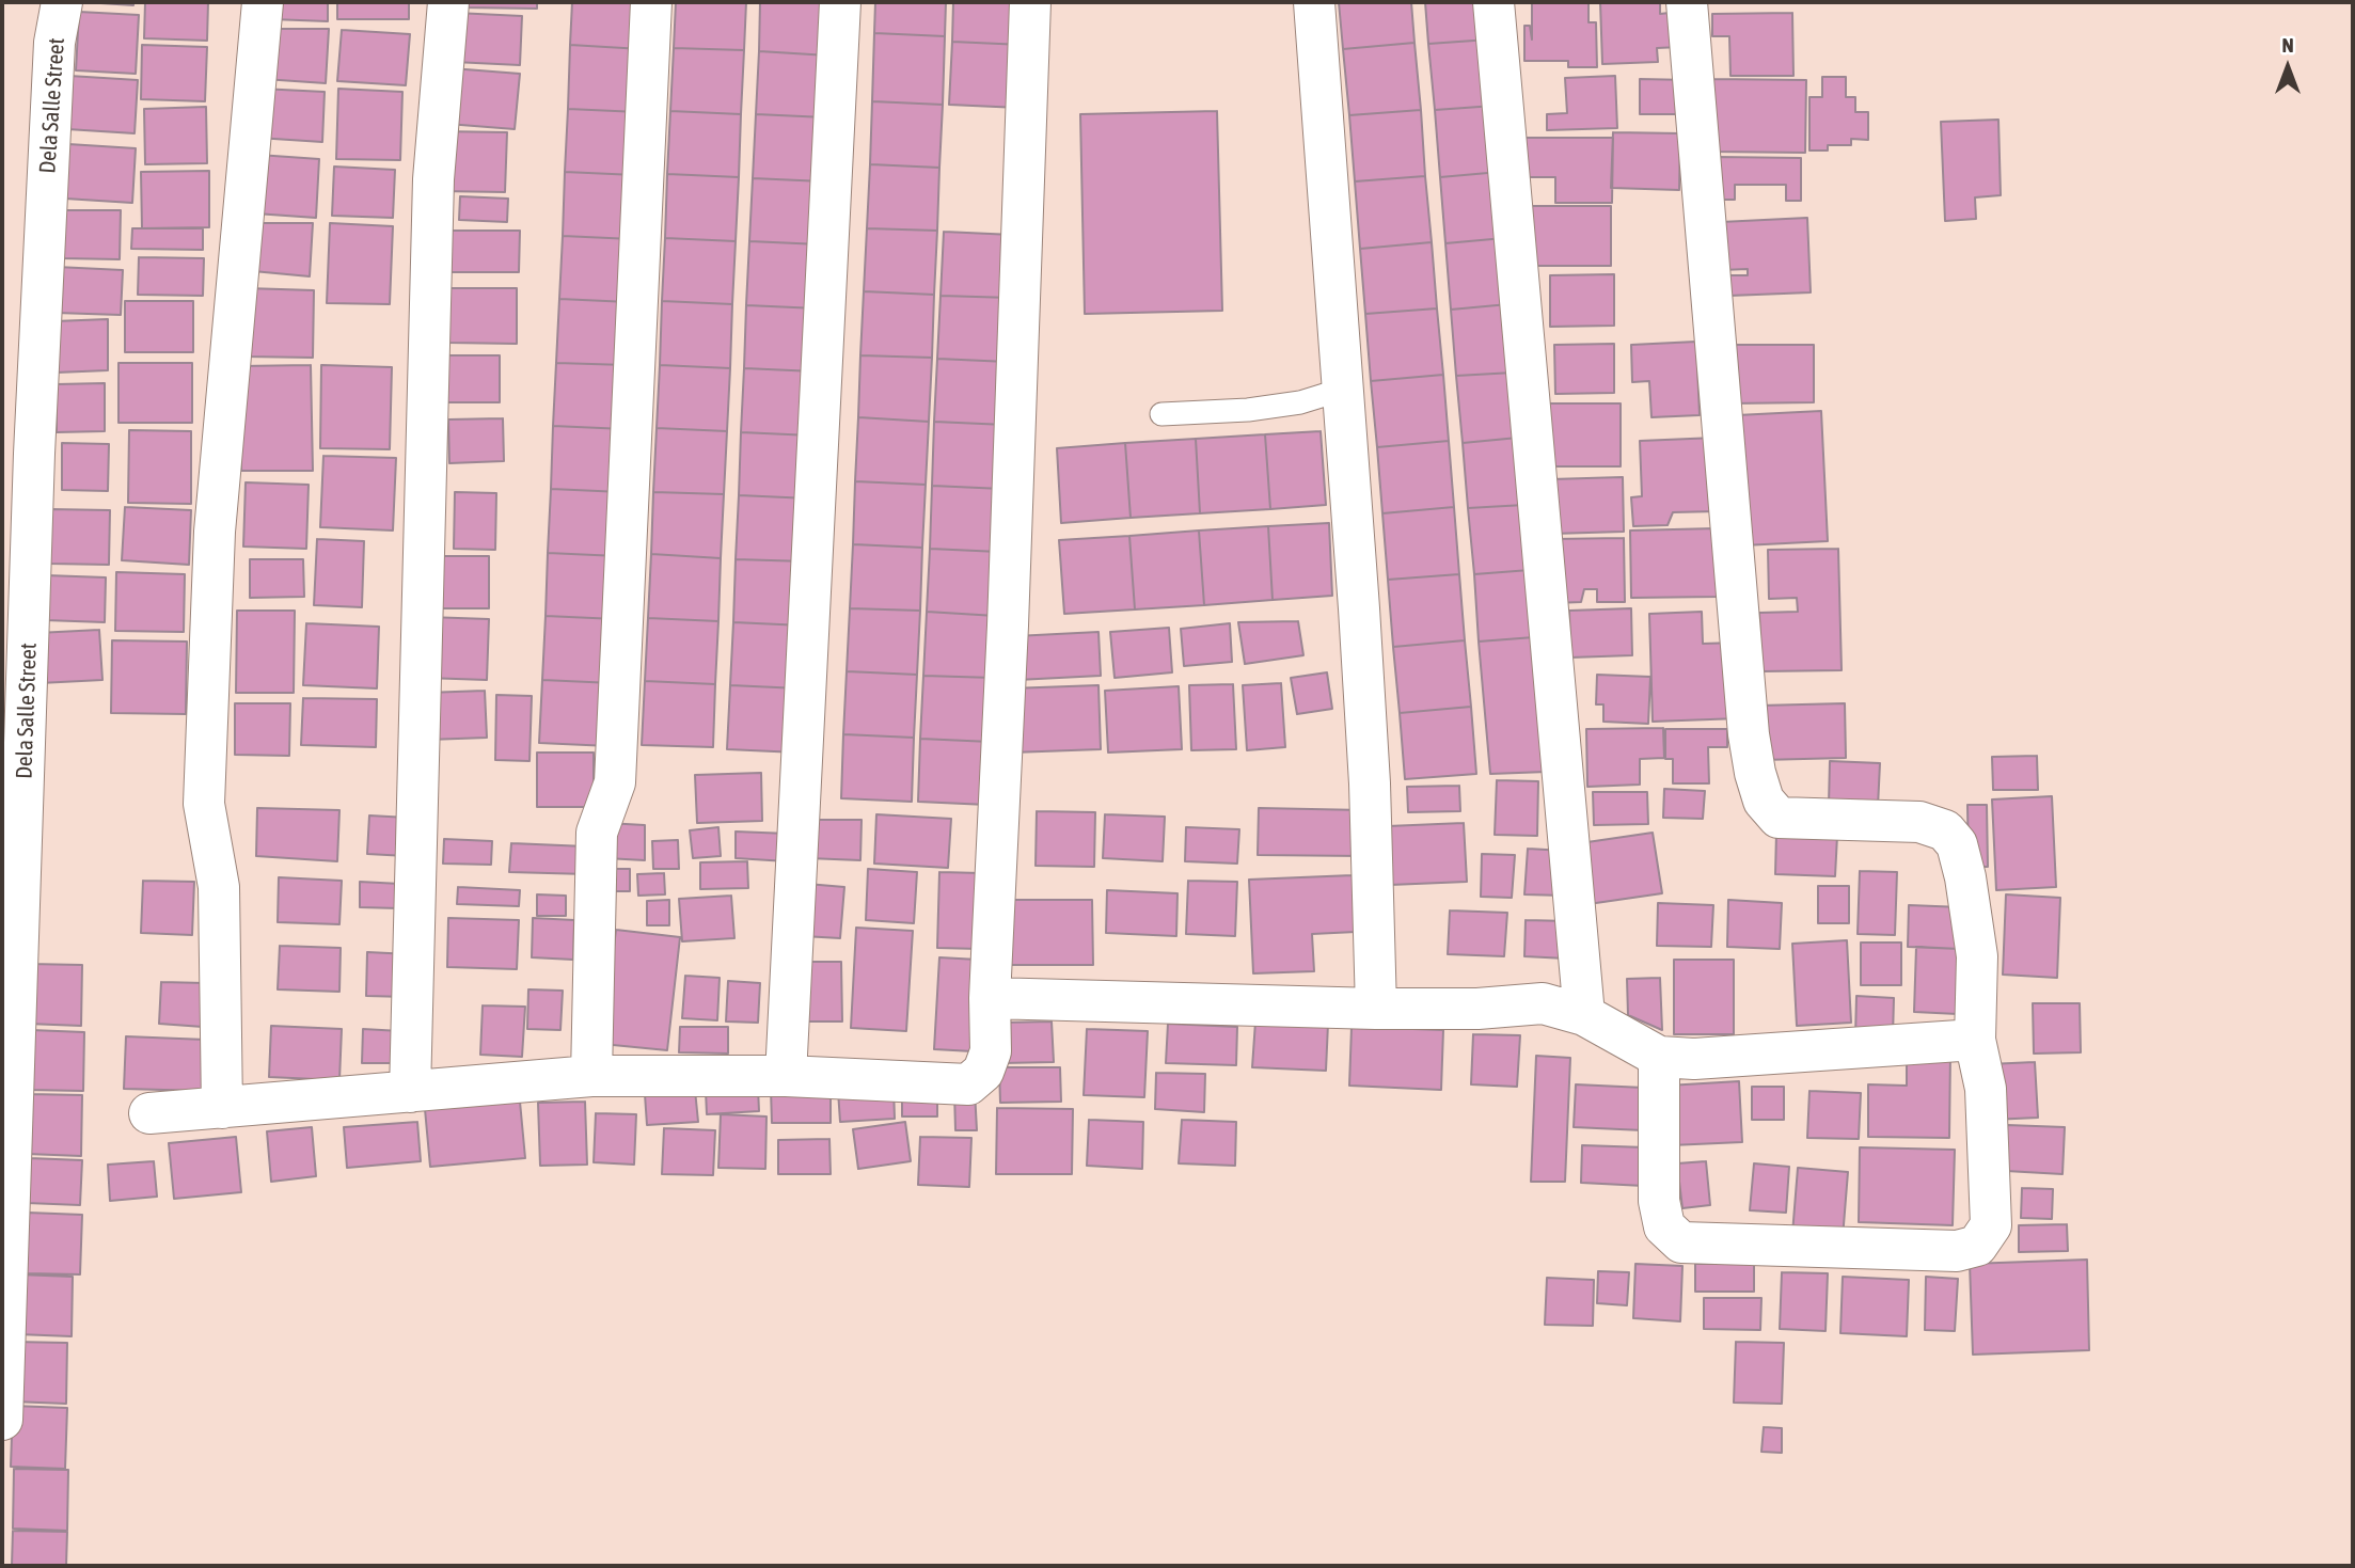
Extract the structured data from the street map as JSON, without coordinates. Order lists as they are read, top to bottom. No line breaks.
{"streets":{"street":["Dela Salle Street"]},"north":"top"}
